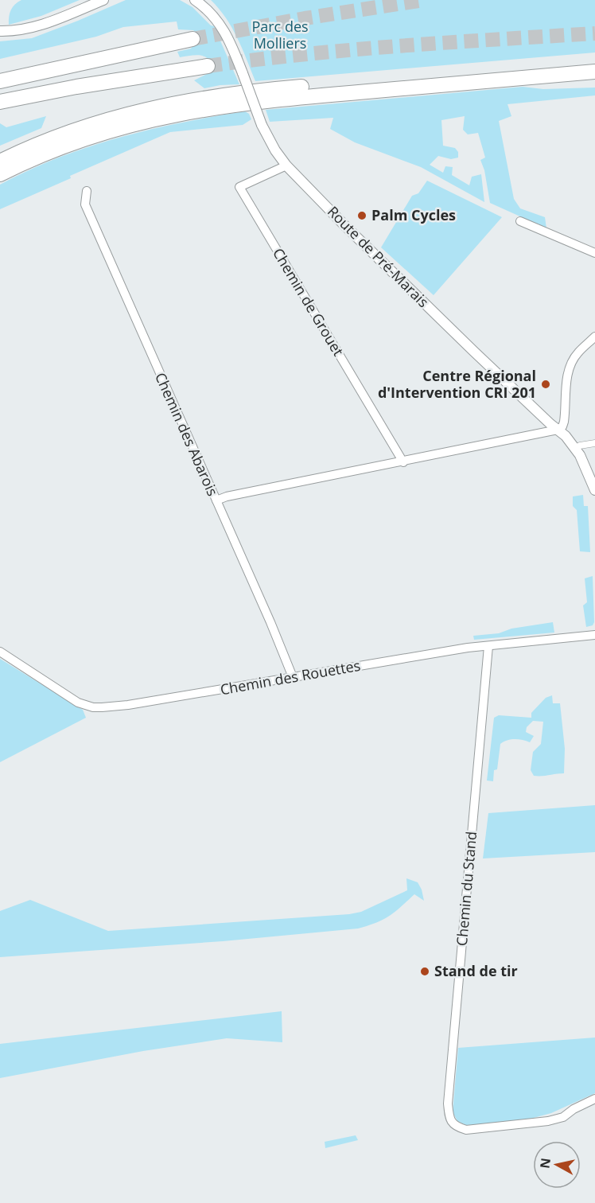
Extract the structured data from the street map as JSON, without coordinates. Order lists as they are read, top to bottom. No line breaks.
{"streets":{"street":["Route de Pré-Marais","Chemin de Grouet","Chemin des Abarois","Chemin des Rouettes","Chemin du Stand"]},"crossings":[["Route de Pré-Marais","Chemin de Grouet"],["Chemin des Abarois","Chemin des Rouettes"],["Chemin des Rouettes","Chemin du Stand"]],"parks":["Parc des Molliers"],"places":["Palm Cycles","Centre Régional d'Intervention CRI 201","Stand de tir"],"north":"left"}
